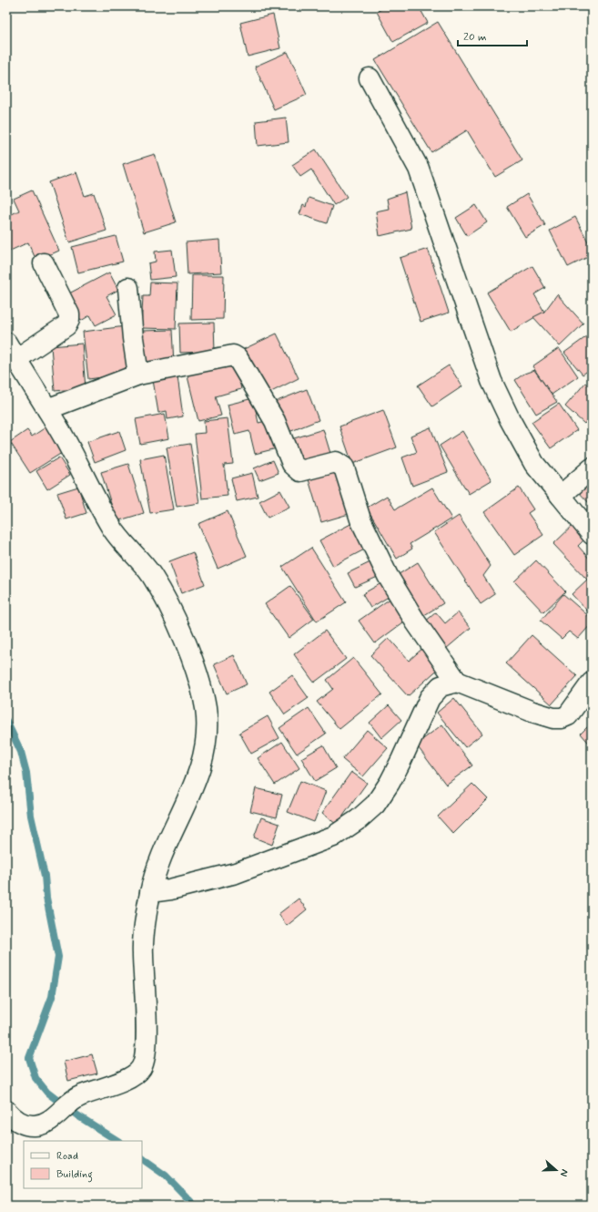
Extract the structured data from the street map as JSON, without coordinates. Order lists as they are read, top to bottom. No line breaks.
{"legend":["Road","Building"],"scale_bar":"20 m","north":"right"}
